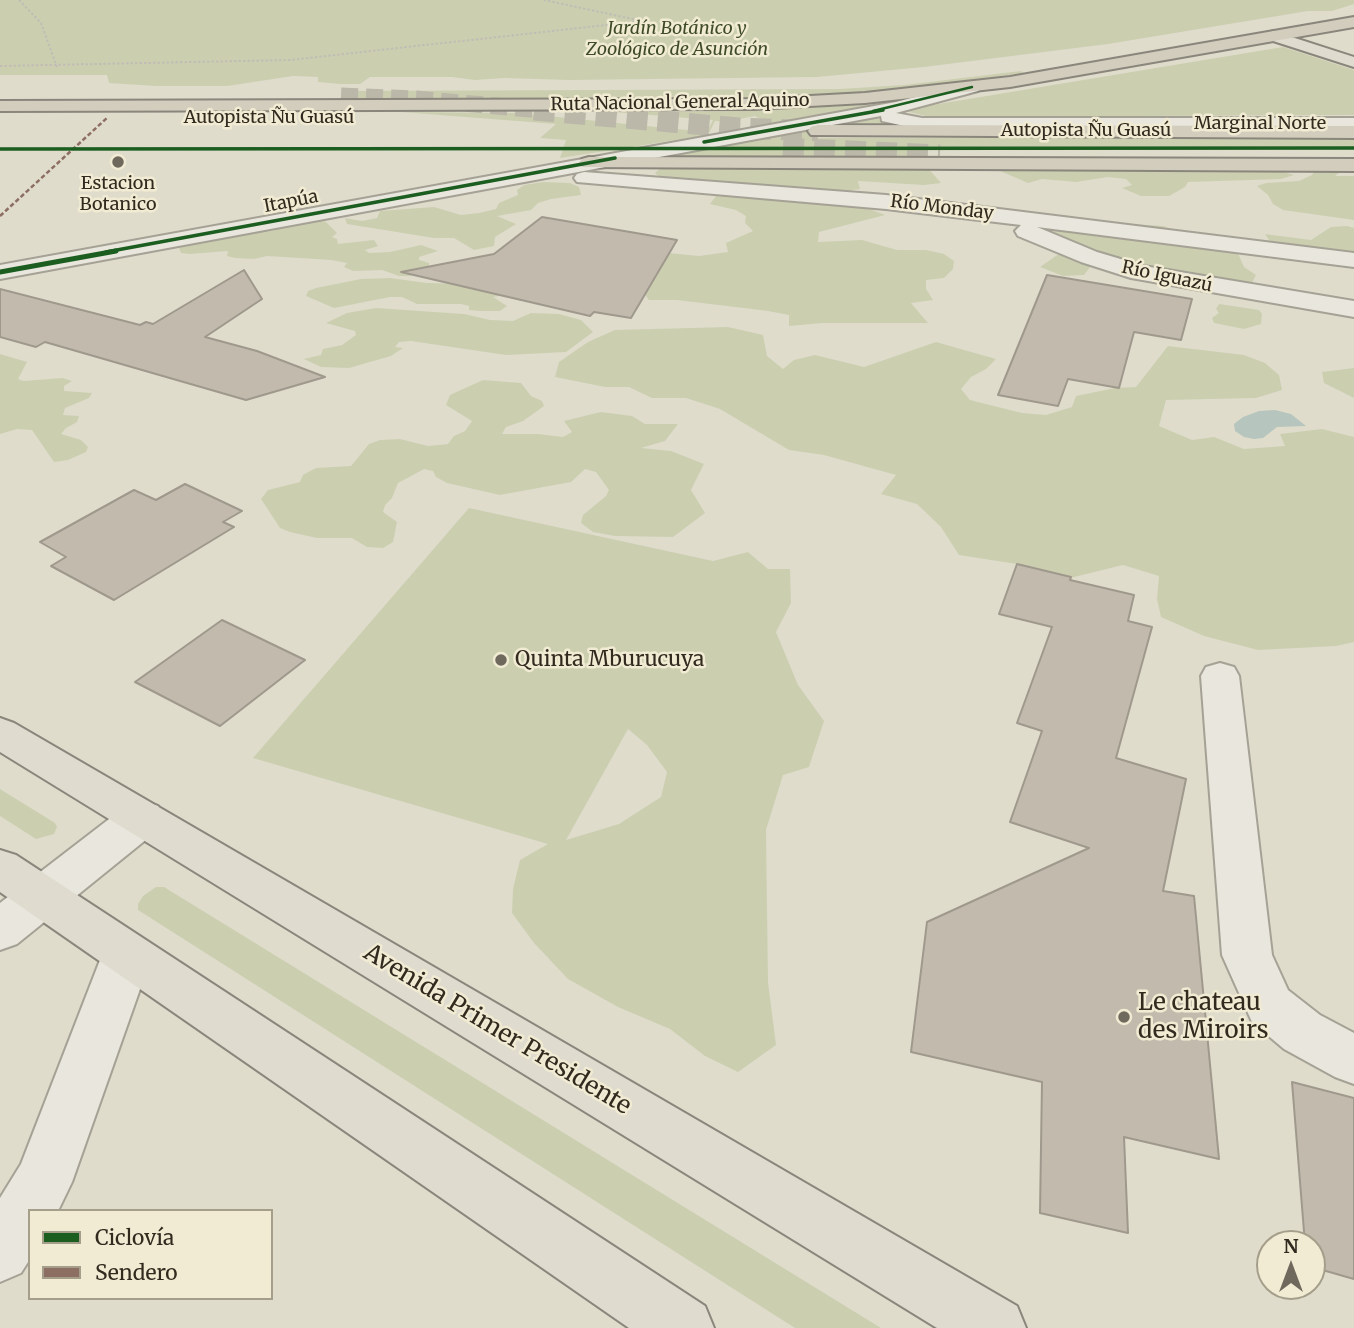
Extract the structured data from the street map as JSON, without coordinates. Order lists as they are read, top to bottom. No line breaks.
{"streets":{"highway":["Ruta Nacional General Aquino","Autopista Ñu Guasú"],"main road":["Avenida Primer Presidente"],"street":["Marginal Norte","Itapúa","Río Monday","Río Iguazú"]},"crossings":[["Ruta Nacional General Aquino","Itapúa"],["Marginal Norte","Itapúa"],["Itapúa","Río Monday"],["Río Monday","Río Iguazú"]],"parks":["Jardín Botánico y Zoológico de Asunción"],"places":["Estacion Botanico","Quinta Mburucuya","Le chateau des Miroirs"],"legend":["Ciclovía","Sendero"],"north":"top"}
